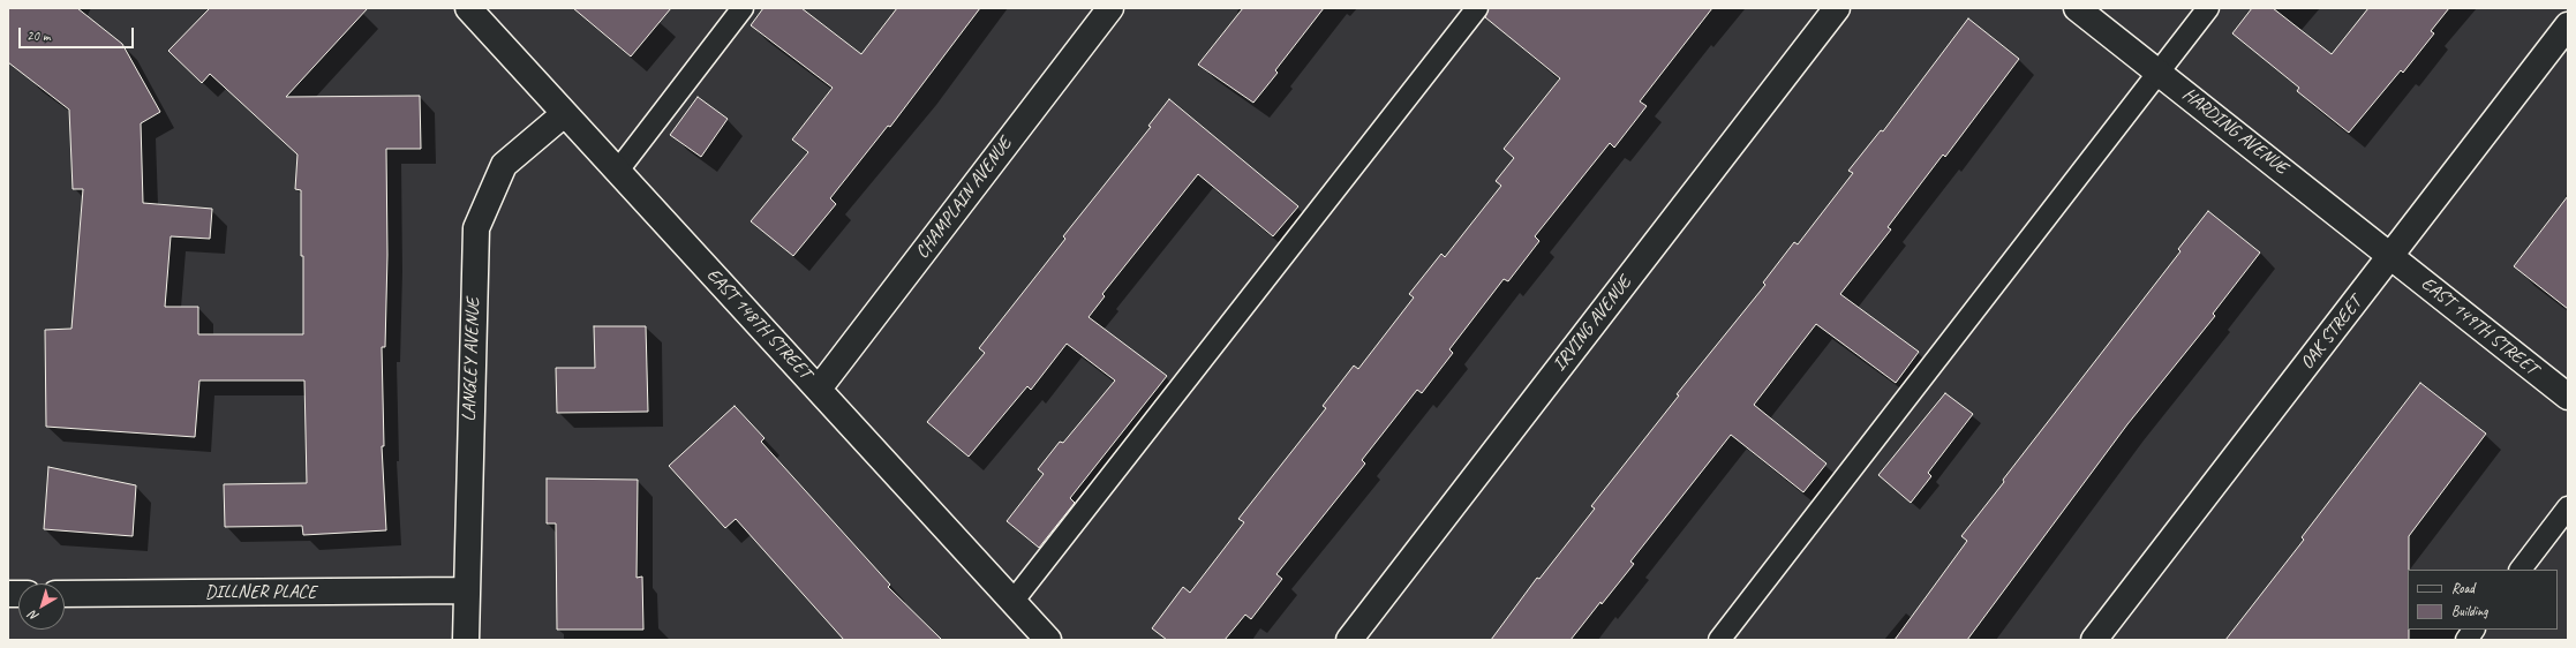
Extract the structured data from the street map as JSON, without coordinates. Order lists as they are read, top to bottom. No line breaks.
{"streets":{"street":["HARDING AVENUE","CHAMPLAIN AVENUE","EAST 148TH STREET","IRVING AVENUE","EAST 149TH STREET","OAK STREET","LANGLEY AVENUE","DILLNER PLACE"]},"crossings":[["HARDING AVENUE","EAST 149TH STREET"],["HARDING AVENUE","OAK STREET"],["CHAMPLAIN AVENUE","EAST 148TH STREET"],["EAST 148TH STREET","LANGLEY AVENUE"],["EAST 149TH STREET","OAK STREET"],["LANGLEY AVENUE","DILLNER PLACE"]],"legend":["Road","Building"],"scale_bar":"20 m","north":"bottom left"}
